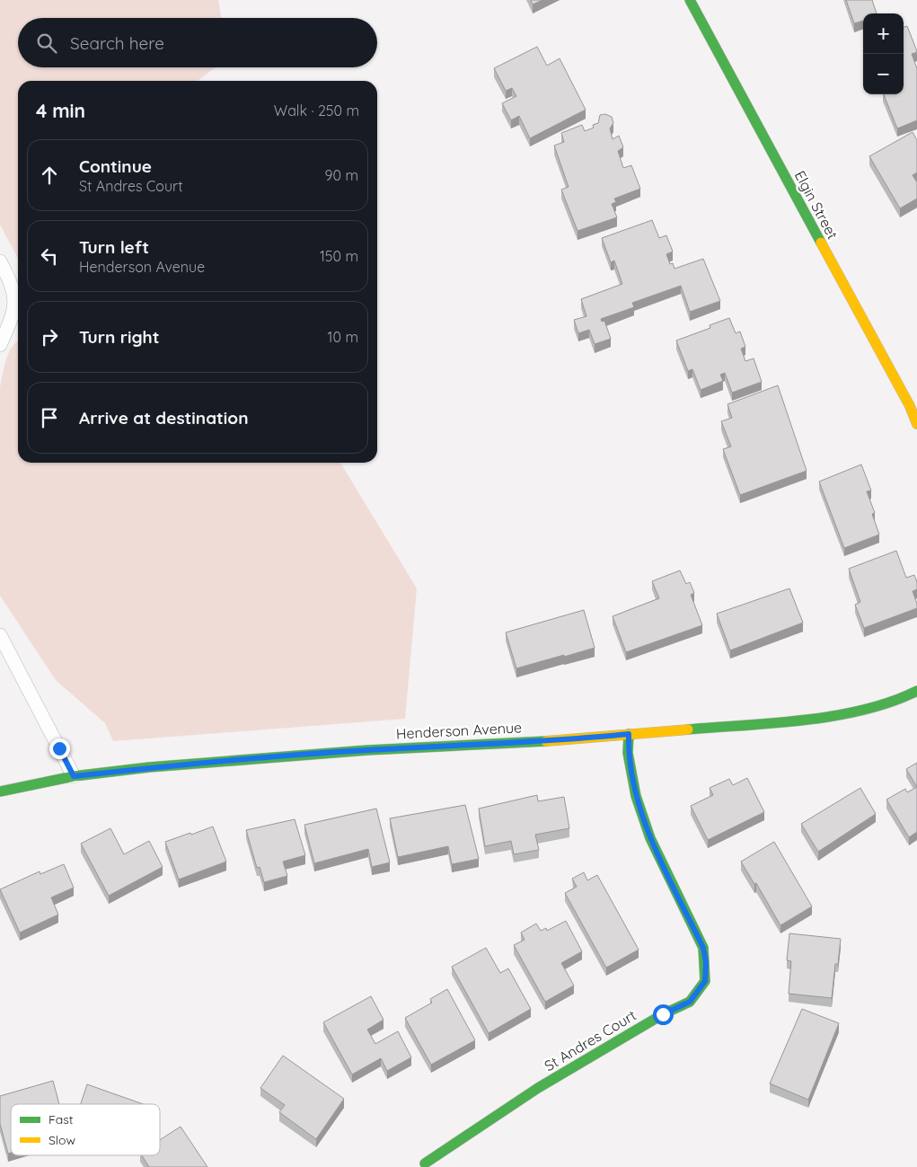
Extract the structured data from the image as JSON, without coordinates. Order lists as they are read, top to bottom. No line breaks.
{"streets":{"street":["Elgin Street","Henderson Avenue","St Andres Court"]},"crossings":[["Henderson Avenue","St Andres Court"]],"legend":["Fast","Slow"],"page":{"map_buttons":["+","−"],"search":"Search here","heading":["4 min","Walk · 250 m"],"list":[["Continue","St Andres Court","90 m"],["Turn left","Henderson Avenue","150 m"],["Turn right","10 m"],"Arrive at destination"]}}
